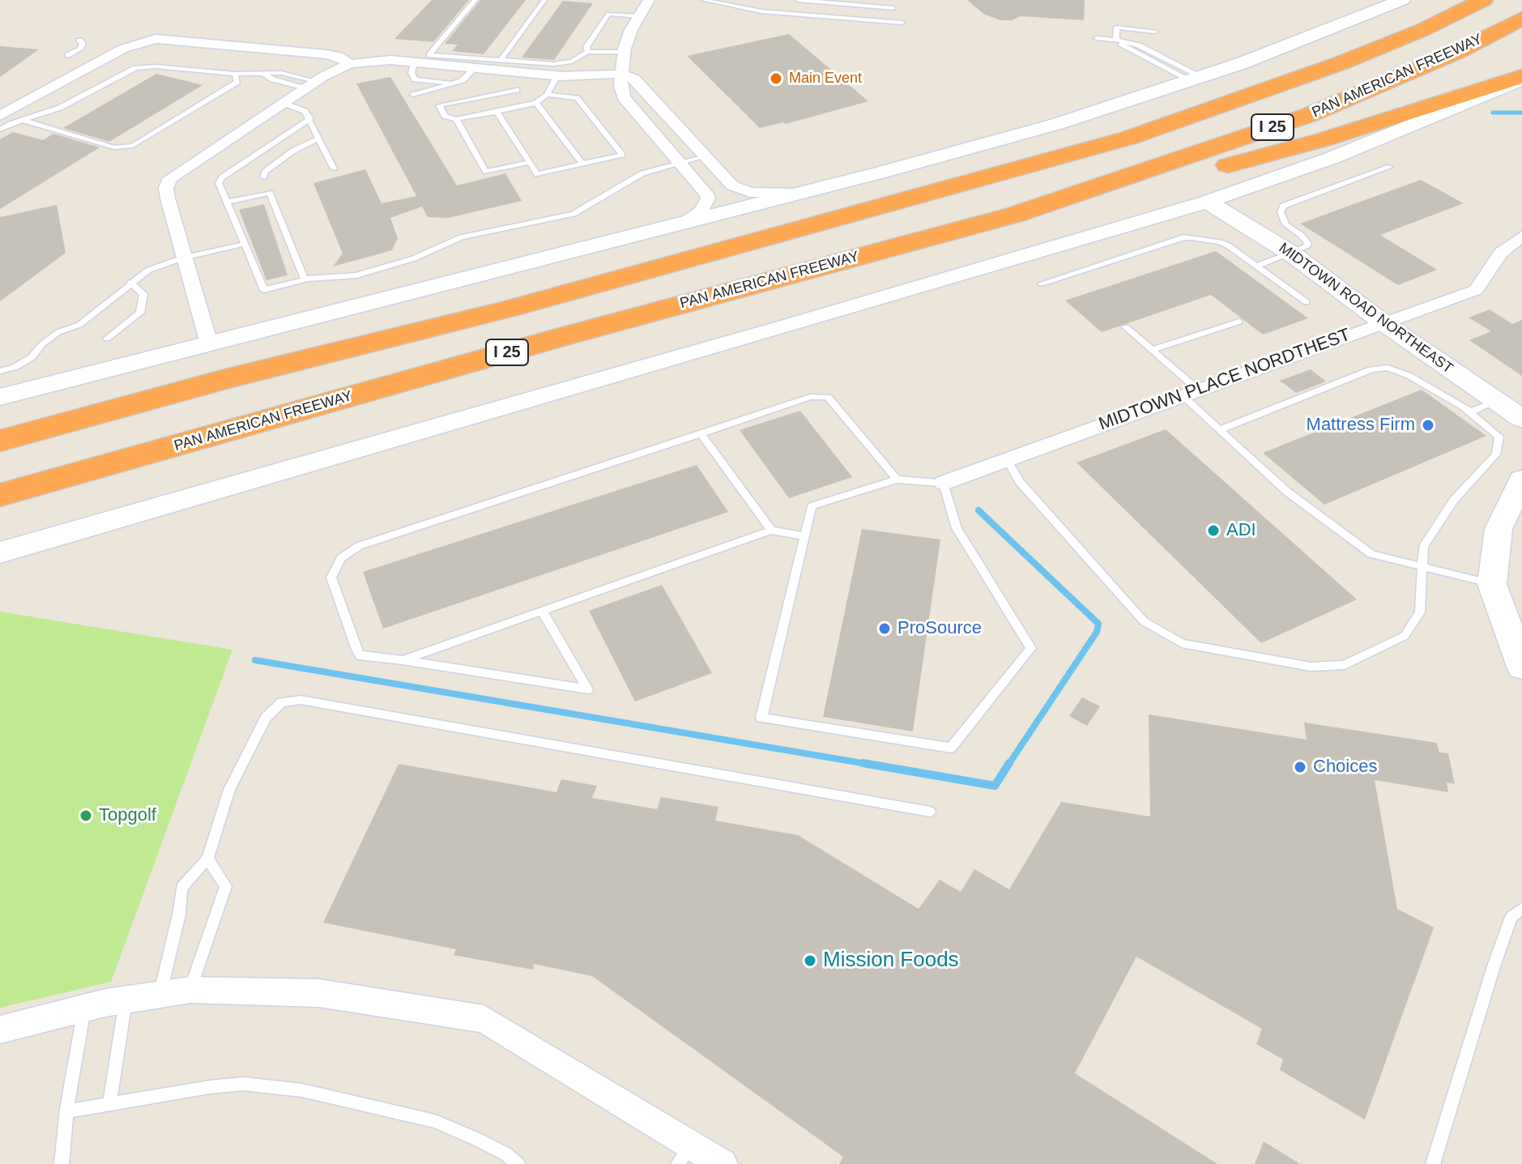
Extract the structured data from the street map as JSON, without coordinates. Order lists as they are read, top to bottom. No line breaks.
{"streets":{"highway":["PAN AMERICAN FREEWAY","I 25"],"main road":["MIDTOWN ROAD NORTHEAST"],"street":["MIDTOWN PLACE NORDTHEST"]},"crossings":[["MIDTOWN ROAD NORTHEAST","MIDTOWN PLACE NORDTHEST"]],"places":["Main Event","Mattress Firm","ADI","ProSource","Choices","Topgolf","Mission Foods"]}
